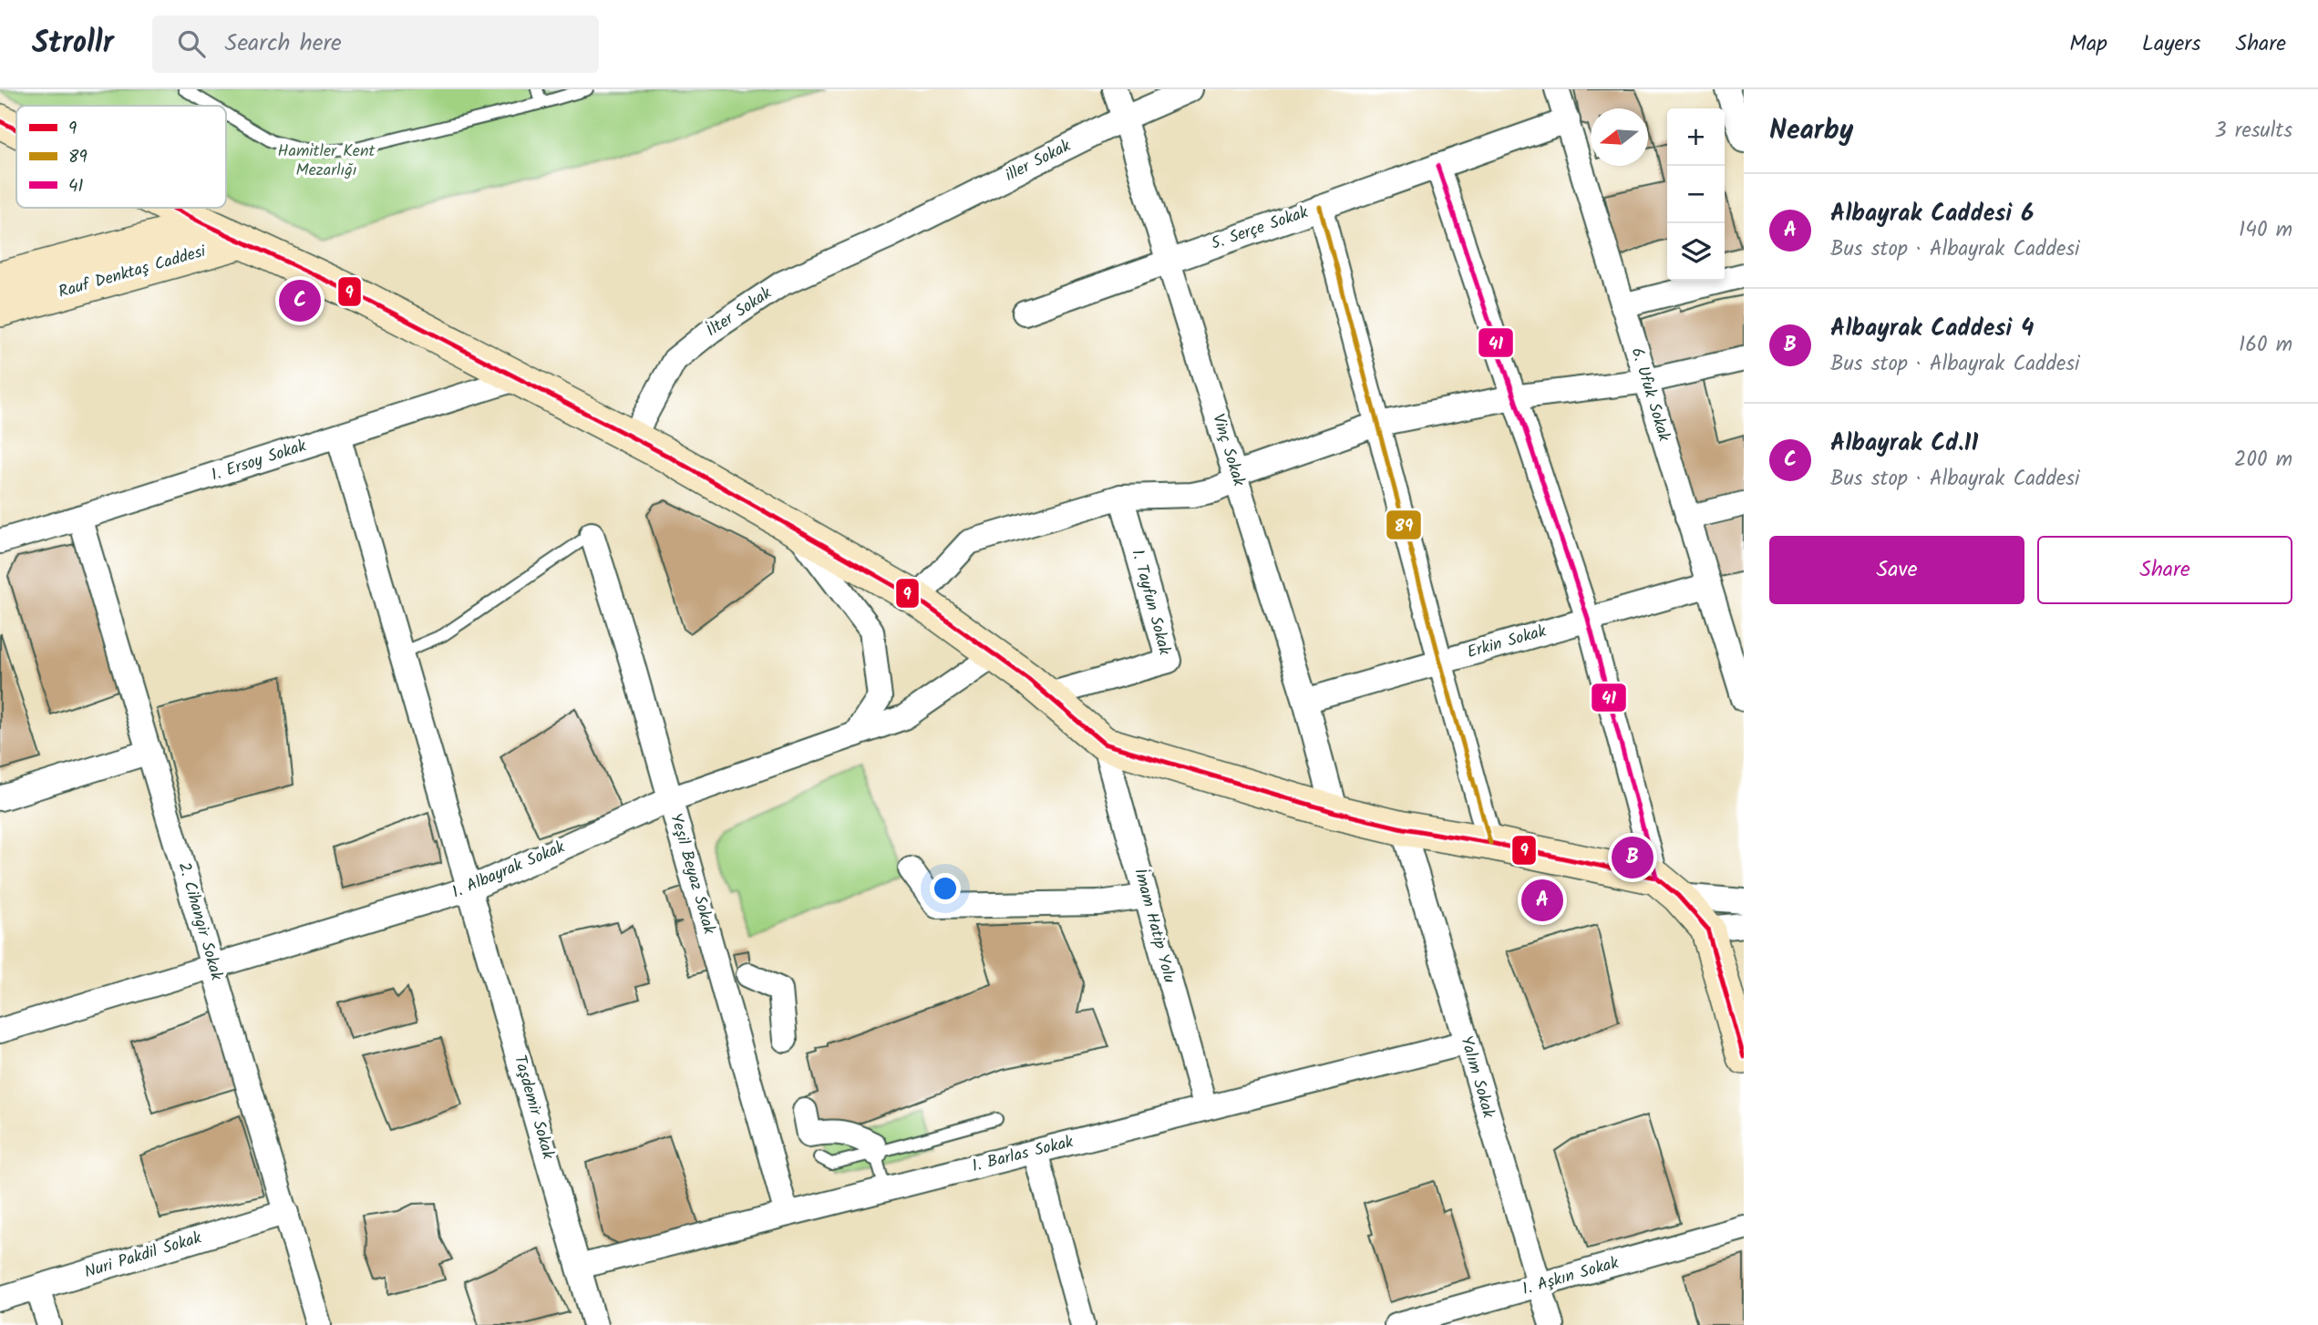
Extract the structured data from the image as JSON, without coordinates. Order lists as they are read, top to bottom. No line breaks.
{"streets":{"street":["iller Sokak","5. Serçe Sokak","Rauf Denktaş Caddesi","İlter Sokak","6. Ufuk Sokak","Vinç Sokak","1. Ersoy Sokak","1. Tayfun Sokak","Erkin Sokak","1. Albayrak Sokak","Yeşil Beyaz Sokak","2. Cihangir Sokak","İmam Hatip Yolu","Yalım Sokak","Taşdemir Sokak","1. Barlas Sokak","Nuri Pakdil Sokak","1. Aşkın Sokak"]},"crossings":[["iller Sokak","İlter Sokak"],["iller Sokak","Vinç Sokak"],["5. Serçe Sokak","6. Ufuk Sokak"],["5. Serçe Sokak","Vinç Sokak"],["6. Ufuk Sokak","Erkin Sokak"],["Vinç Sokak","Erkin Sokak"],["1. Ersoy Sokak","2. Cihangir Sokak"],["1. Ersoy Sokak","Taşdemir Sokak"],["1. Albayrak Sokak","Yeşil Beyaz Sokak"],["1. Albayrak Sokak","2. Cihangir Sokak"],["1. Albayrak Sokak","Taşdemir Sokak"],["Yeşil Beyaz Sokak","1. Barlas Sokak"],["2. Cihangir Sokak","Nuri Pakdil Sokak"],["İmam Hatip Yolu","1. Barlas Sokak"],["Yalım Sokak","1. Barlas Sokak"],["Yalım Sokak","1. Aşkın Sokak"],["Taşdemir Sokak","1. Barlas Sokak"]],"parks":["Hamitler Kent Mezarlığı"],"lines":["transit line 9","transit line 41","transit line 89"],"legend":["9","89","41"],"north":"left","page":{"header":"Strollr","search":"Search here","nav":["Map","Layers","Share"],"heading":["Nearby","3 results"],"map_buttons":["+","−"],"list":[{"mark":"A","name":"Albayrak Caddesi 6","note":"Bus stop · Albayrak Caddesi","value":"140 m"},{"mark":"B","name":"Albayrak Caddesi 4","note":"Bus stop · Albayrak Caddesi","value":"160 m"},{"mark":"C","name":"Albayrak Cd.11","note":"Bus stop · Albayrak Caddesi","value":"200 m"}],"pins":["C","B","A"],"buttons":["Save","Share"]}}
